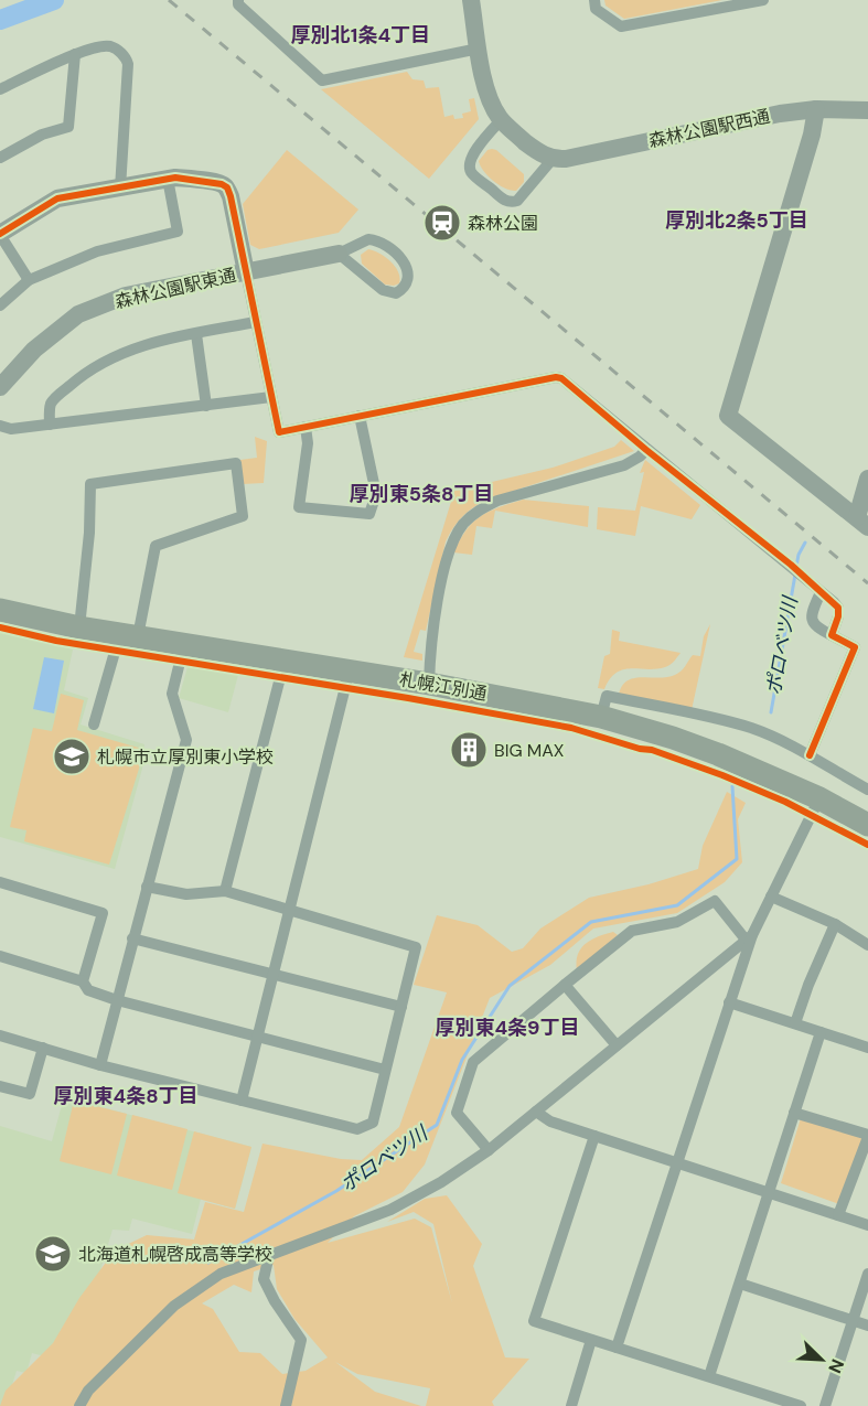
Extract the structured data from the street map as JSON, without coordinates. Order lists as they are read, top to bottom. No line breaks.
{"streets":{"highway":["札幌江別通"],"street":["森林公園駅西通","森林公園駅東通"]},"districts":["厚別北1条4丁目","厚別北2条5丁目","厚別東5条8丁目","厚別東4条9丁目","厚別東4条8丁目"],"water":["ポロベツ川"],"places":{"station":["森林公園"],"building":["BIG MAX"],"school or university":["札幌市立厚別東小学校","北海道札幌啓成高等学校"]},"north":"bottom right"}
